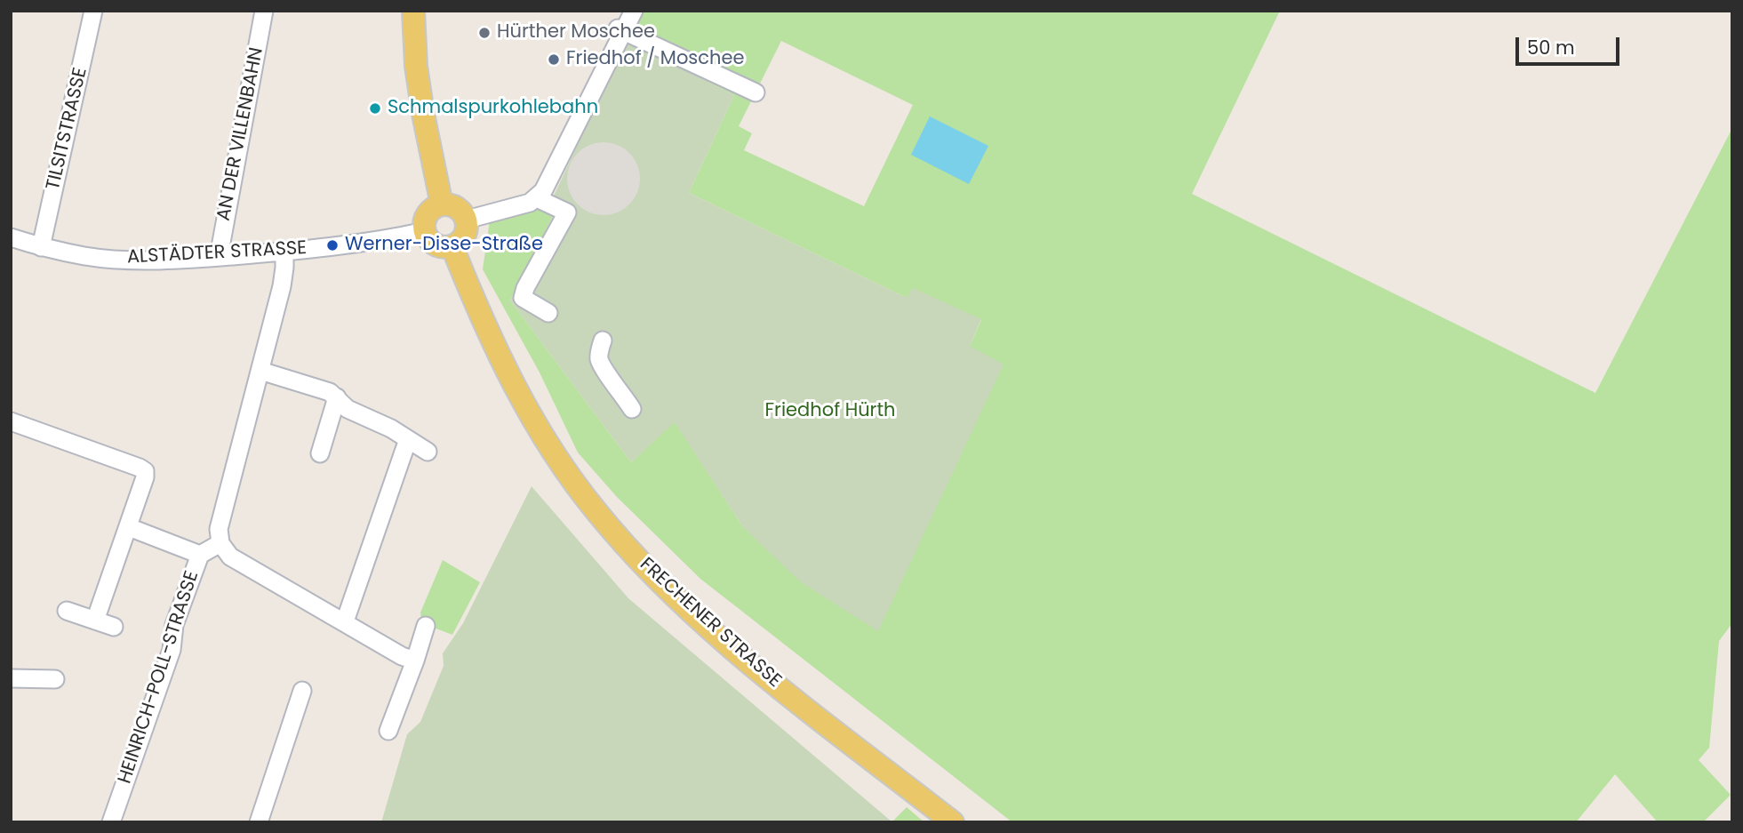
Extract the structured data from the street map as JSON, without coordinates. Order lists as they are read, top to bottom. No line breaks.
{"streets":{"main road":["FRECHENER STRASSE"],"street":["TILSITSTRASSE","AN DER VILLENBAHN","ALSTÄDTER STRASSE","HEINRICH-POLL-STRASSE"]},"crossings":[["TILSITSTRASSE","ALSTÄDTER STRASSE"],["AN DER VILLENBAHN","ALSTÄDTER STRASSE"],["ALSTÄDTER STRASSE","FRECHENER STRASSE"]],"parks":["Friedhof Hürth"],"places":["Hürther Moschee","Friedhof / Moschee","Schmalspurkohlebahn","Werner-Disse-Straße"],"scale_bar":"50 m"}
